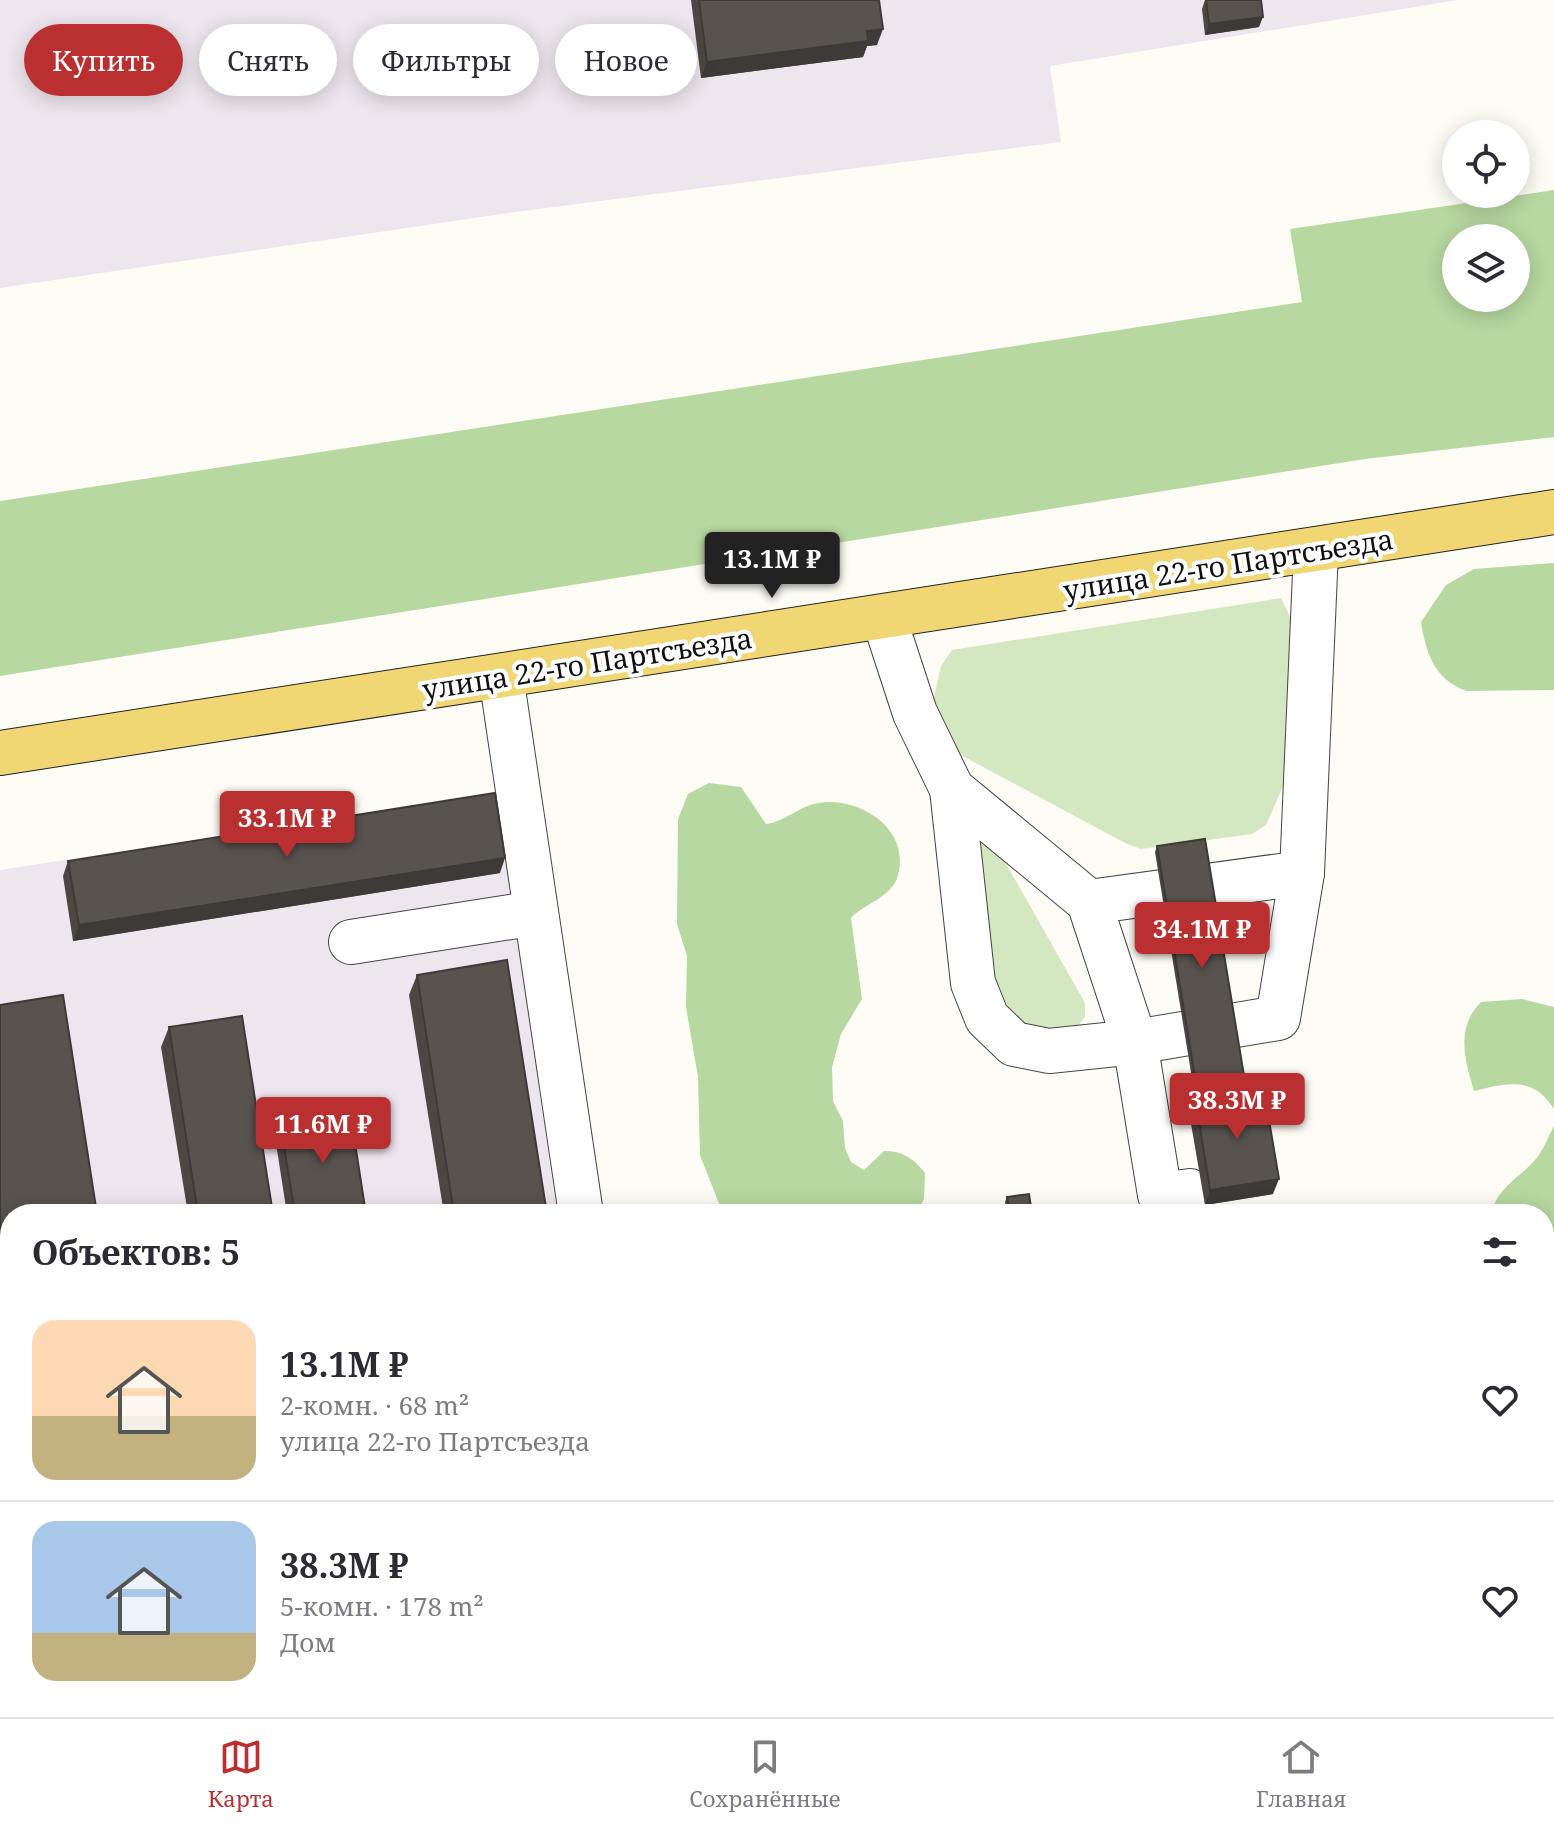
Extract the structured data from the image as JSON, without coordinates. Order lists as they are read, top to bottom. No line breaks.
{"streets":{"main road":["улица 22-го Партсъезда"]},"page":{"chip":["Купить","Снять","Фильтры","Новое"],"price":["13.1M ₽","33.1M ₽","34.1M ₽","38.3M ₽","11.6M ₽"],"heading":"Объектов: 5","list":[{"name":"13.1M ₽","note":"2-комн. · 68 m² · улица 22-го Партсъезда"},{"name":"38.3M ₽","note":"5-комн. · 178 m² · Дом"}],"tabs":["Карта","Сохранённые","Главная"]}}
